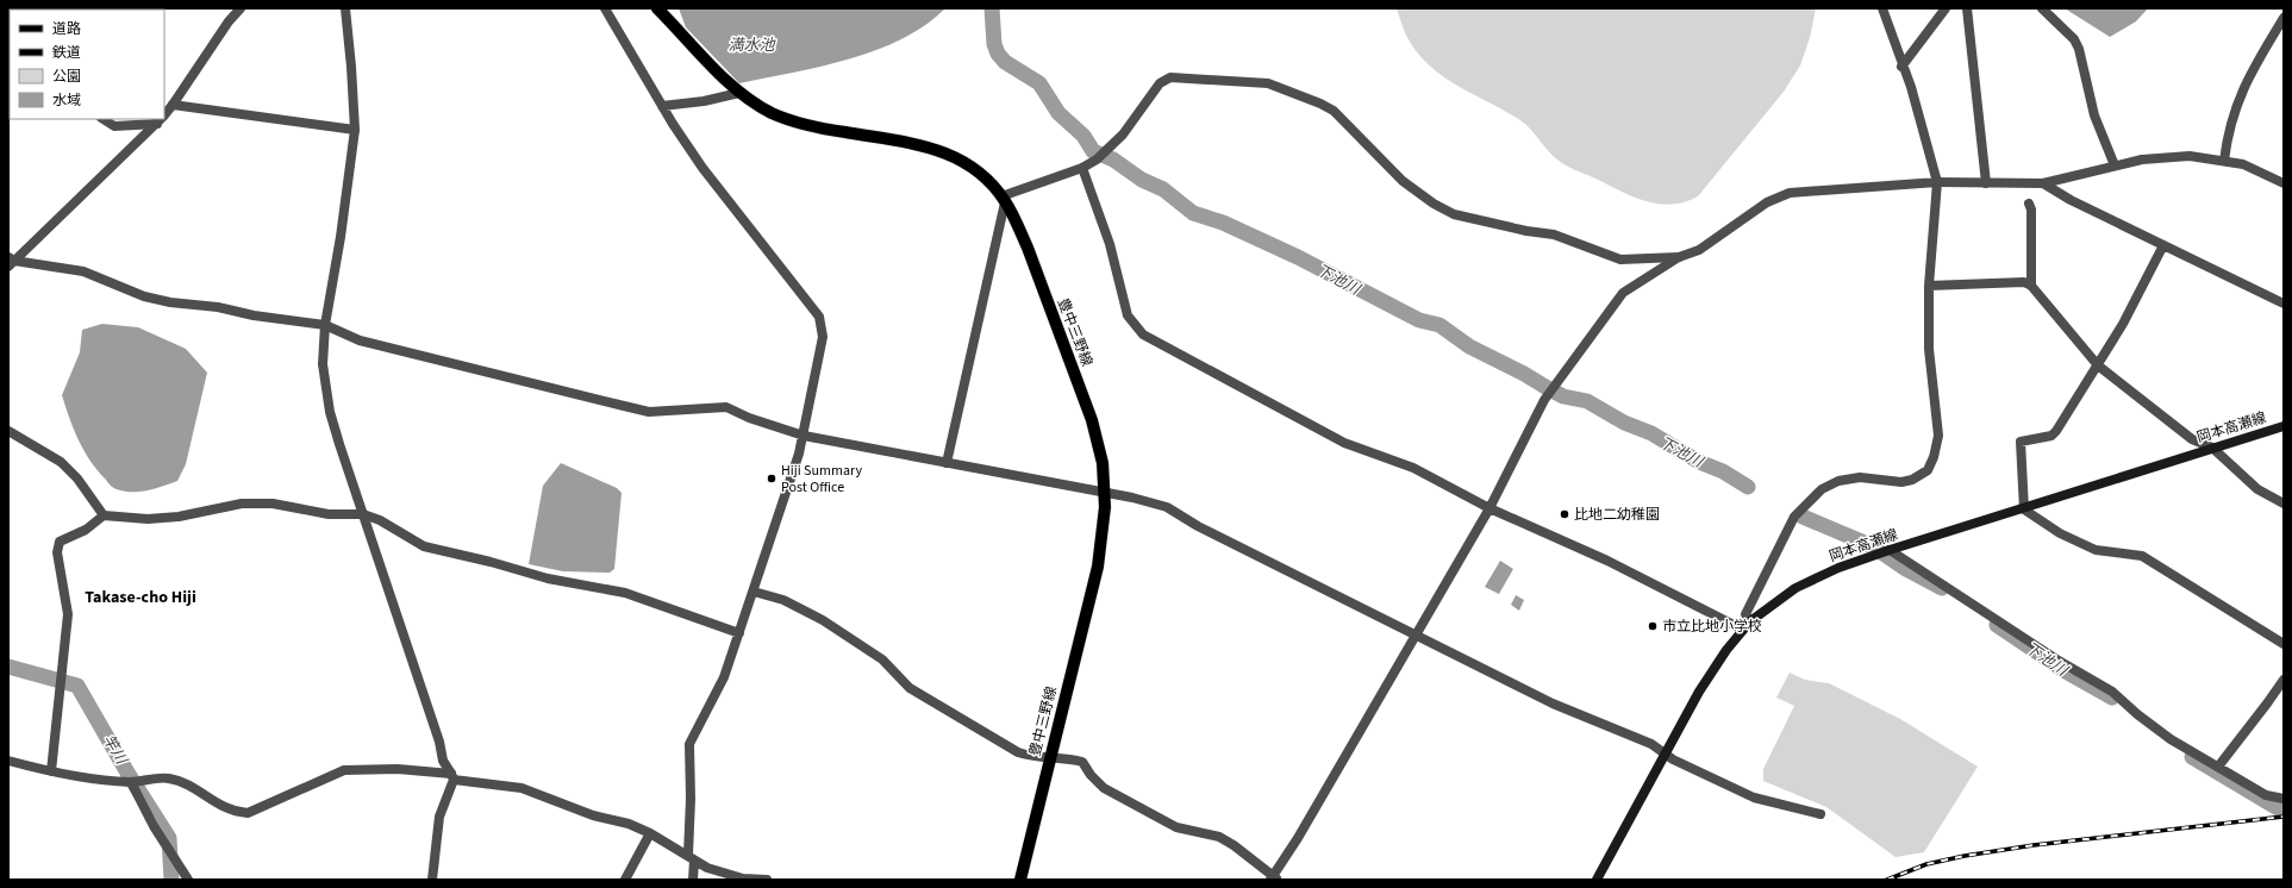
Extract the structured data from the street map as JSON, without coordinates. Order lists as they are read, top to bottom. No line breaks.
{"streets":{"main road":["豊中三野線","岡本高瀬線"]},"districts":["Takase-cho Hiji"],"water":["満水池","下池川","竿川"],"places":["Hiji Summary Post Office","比地二幼稚園","市立比地小学校"],"legend":["道路","鉄道","公園","水域"]}
